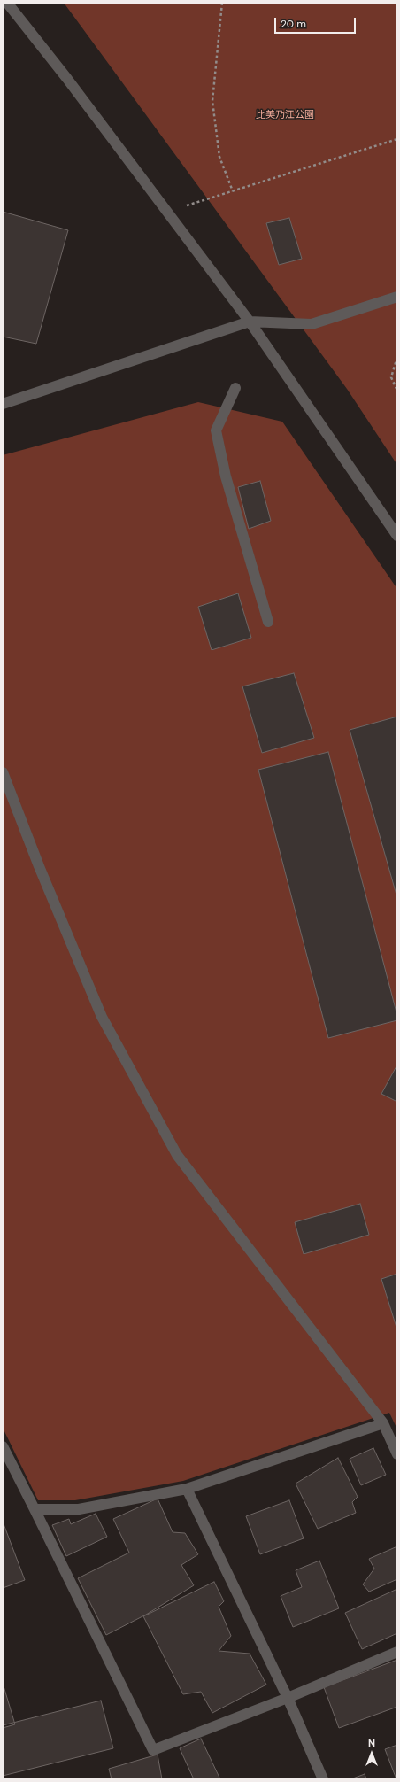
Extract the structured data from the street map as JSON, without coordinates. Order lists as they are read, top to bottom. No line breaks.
{"parks":["比美乃江公園"],"scale_bar":"20 m","north":"top"}
